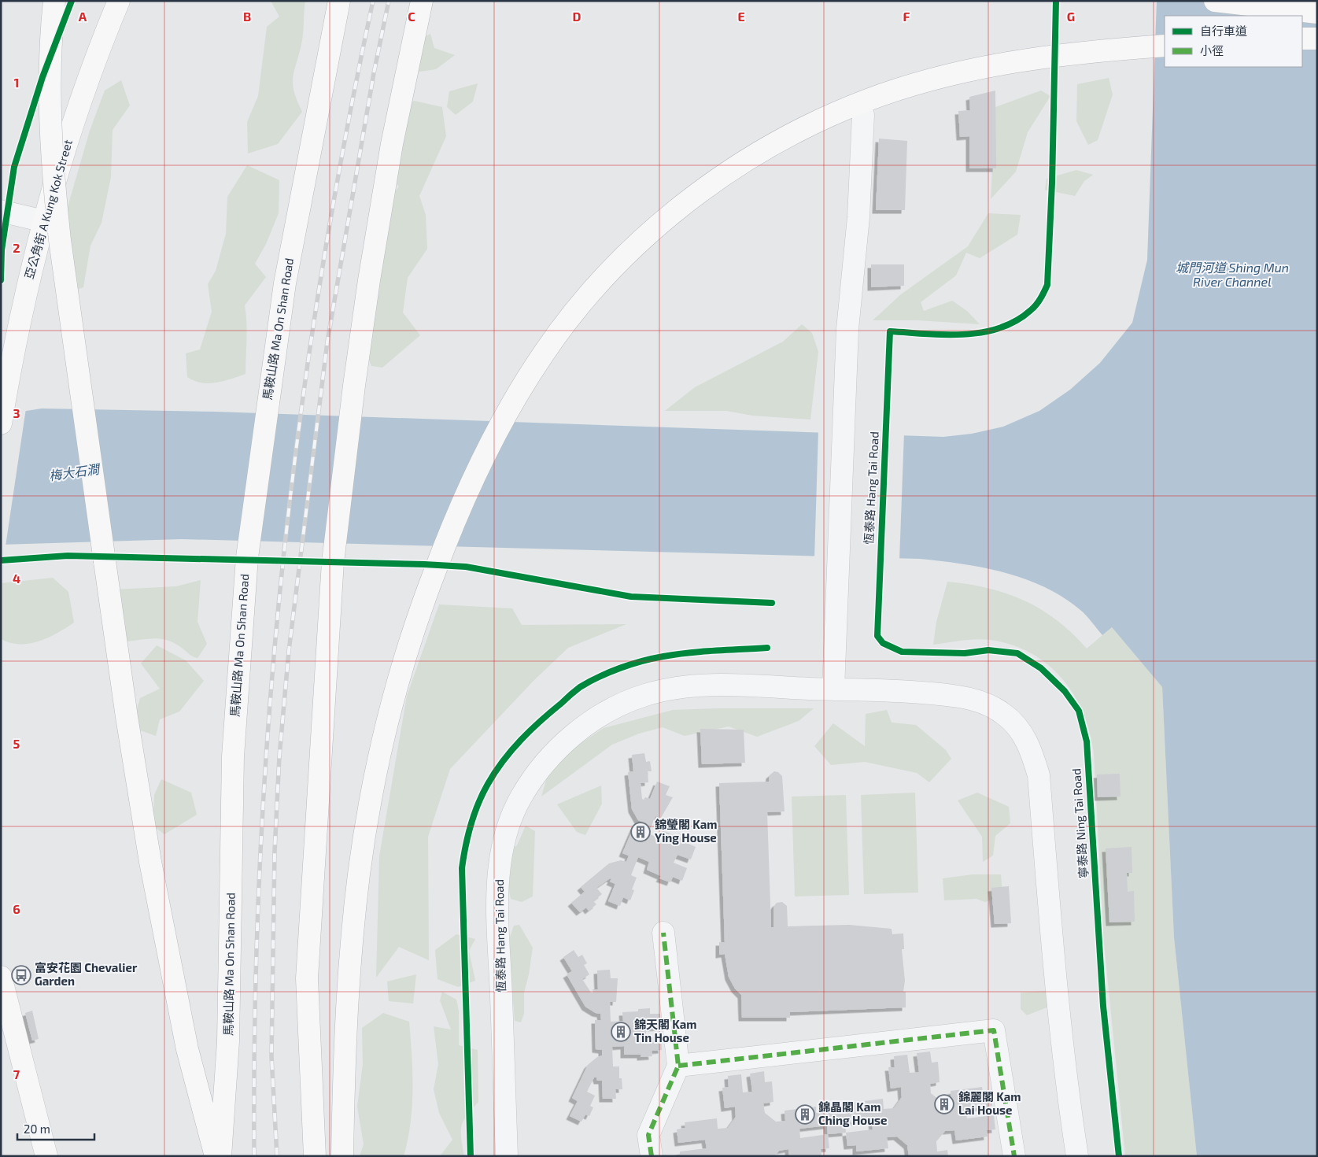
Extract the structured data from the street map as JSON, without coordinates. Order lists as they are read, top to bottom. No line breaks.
{"streets":{"main road":["亞公角街 A Kung Kok Street","馬鞍山路 Ma On Shan Road"],"street":["恆泰路 Hang Tai Road"],"cycle path":["寧泰路 Ning Tai Road"]},"water":["城門河道 Shing Mun River Channel","梅大石澗"],"places":{"building":["錦瑩閣 Kam Ying House","錦天閣 Kam Tin House","錦麗閣 Kam Lai House","錦晶閣 Kam Ching House"],"bus stop":["富安花園 Chevalier Garden"]},"legend":["自行車道","小徑"],"scale_bar":"20 m","grid":{"columns":["A","B","C","D","E","F","G"],"rows":["1","2","3","4","5","6","7"]}}
